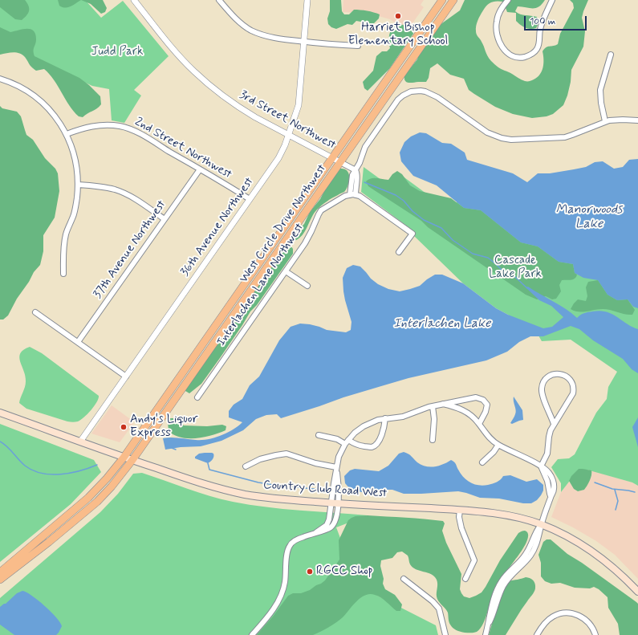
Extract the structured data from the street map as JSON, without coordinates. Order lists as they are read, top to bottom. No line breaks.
{"streets":{"main road":["West Circle Drive Northwest","Country Club Road West"],"street":["3rd Street Northwest","2nd Street Northwest","36th Avenue Northwest","37th Avenue Northwest","Interlachen Lane Northwest"]},"crossings":[["3rd Street Northwest","West Circle Drive Northwest"],["3rd Street Northwest","36th Avenue Northwest"],["2nd Street Northwest","36th Avenue Northwest"],["2nd Street Northwest","37th Avenue Northwest"],["West Circle Drive Northwest","Country Club Road West"],["36th Avenue Northwest","Country Club Road West"]],"water":["Manorwoods Lake","Interlachen Lake"],"parks":["Judd Park","Cascade Lake Park"],"places":["Harriet Bishop Elementary School","Andy's Liquor Express","RGCC Shop"],"scale_bar":"100 m"}
